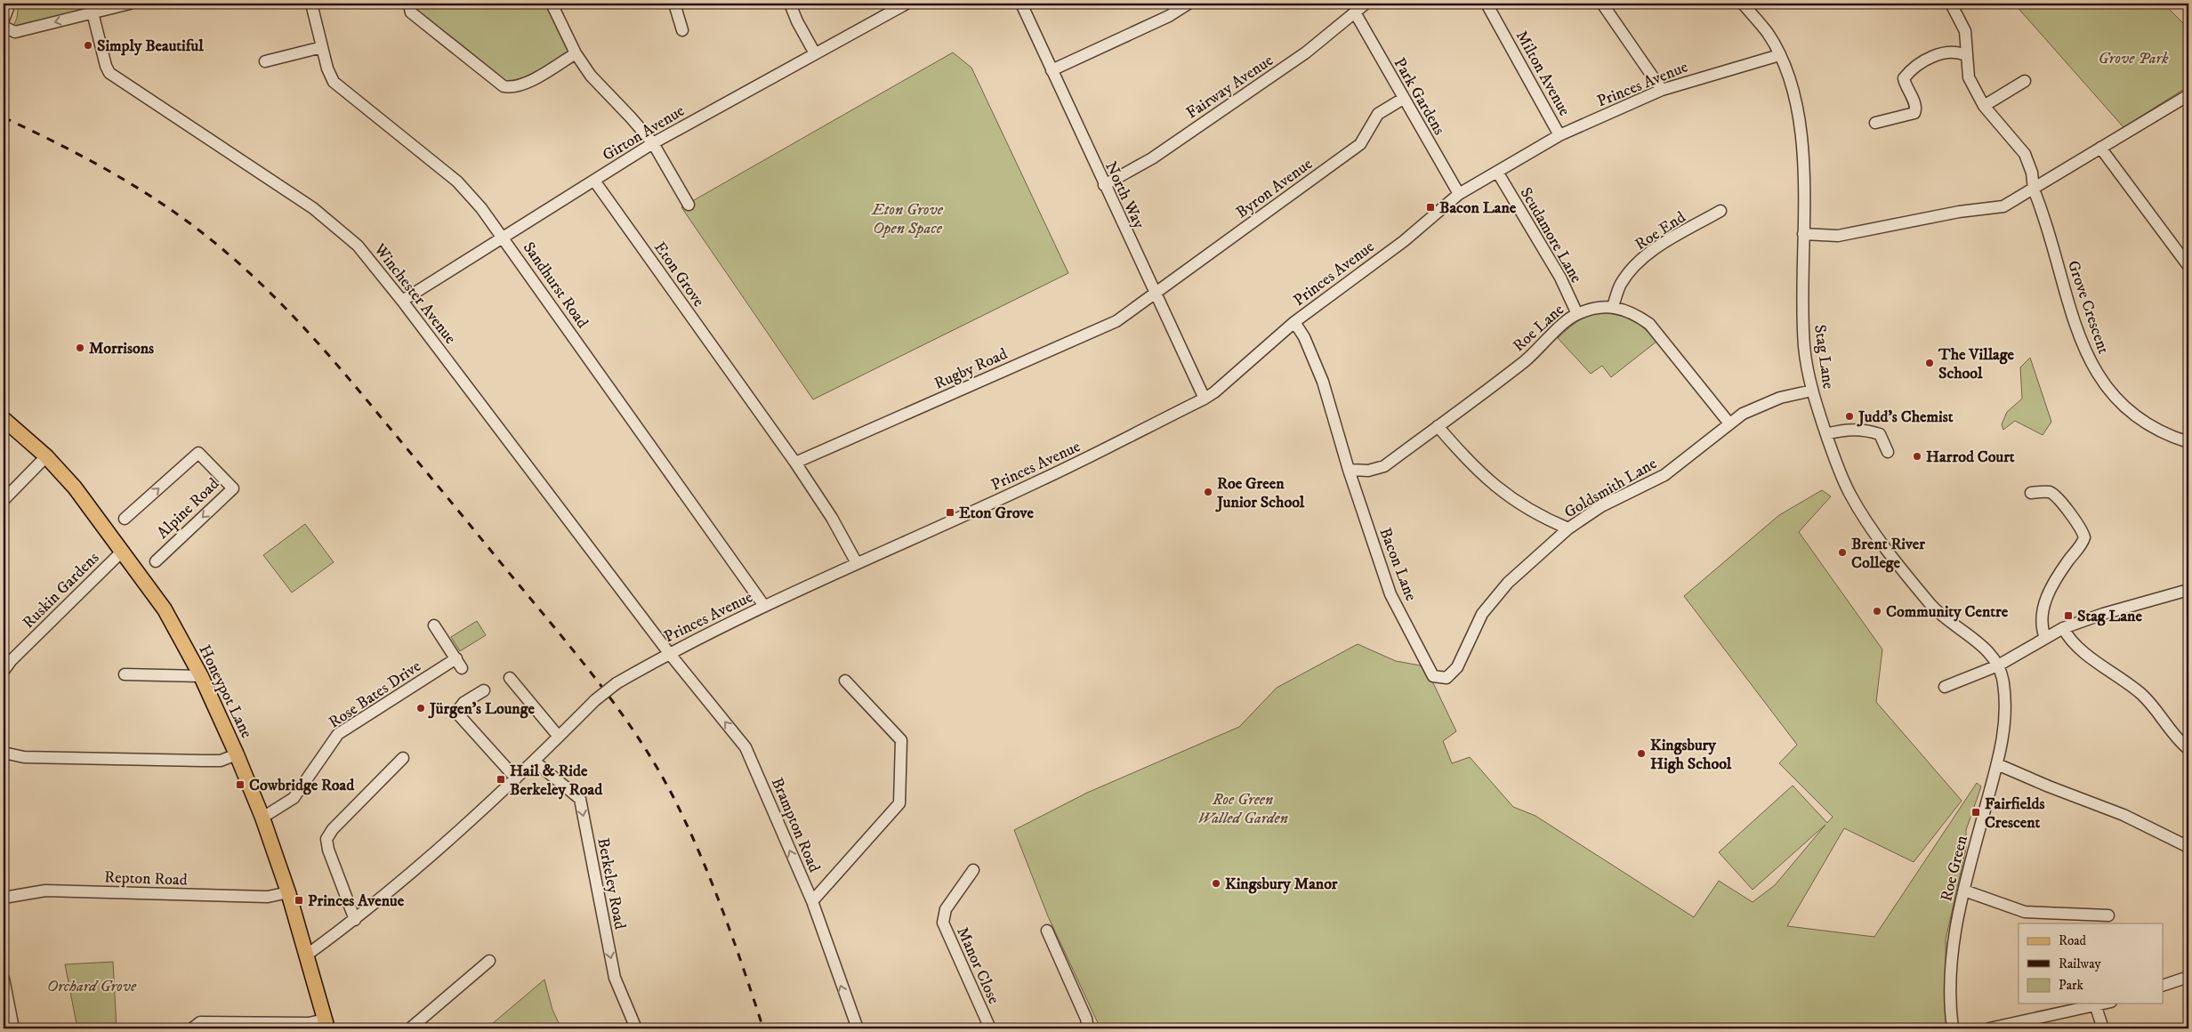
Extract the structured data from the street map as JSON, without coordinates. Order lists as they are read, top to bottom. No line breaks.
{"streets":{"main road":["Honeypot Lane"],"street":["Milton Avenue","Princes Avenue","Fairway Avenue","Park Gardens","Girton Avenue","Byron Avenue","North Way","Roe End","Scudamore Lane","Eton Grove","Sandhurst Road","Winchester Avenue","Grove Crescent","Roe Lane","Stag Lane","Rugby Road","Goldsmith Lane","Alpine Road","Bacon Lane","Ruskin Gardens","Rose Bates Drive","Brampton Road","Roe Green","Repton Road","Berkeley Road","Manor Close"]},"crossings":[["Milton Avenue","Princes Avenue"],["Princes Avenue","Park Gardens"],["Princes Avenue","North Way"],["Princes Avenue","Scudamore Lane"],["Princes Avenue","Eton Grove"],["Princes Avenue","Sandhurst Road"],["Princes Avenue","Winchester Avenue"],["Princes Avenue","Stag Lane"],["Princes Avenue","Bacon Lane"],["Princes Avenue","Honeypot Lane"],["Princes Avenue","Brampton Road"],["Princes Avenue","Berkeley Road"],["Fairway Avenue","Park Gardens"],["Fairway Avenue","North Way"],["Park Gardens","Byron Avenue"],["Girton Avenue","Eton Grove"],["Girton Avenue","Sandhurst Road"],["Girton Avenue","Winchester Avenue"],["Byron Avenue","North Way"],["Byron Avenue","Rugby Road"],["North Way","Rugby Road"],["Roe End","Roe Lane"],["Scudamore Lane","Roe Lane"],["Eton Grove","Rugby Road"],["Winchester Avenue","Brampton Road"],["Roe Lane","Goldsmith Lane"],["Roe Lane","Bacon Lane"],["Stag Lane","Goldsmith Lane"],["Stag Lane","Roe Green"],["Goldsmith Lane","Bacon Lane"],["Ruskin Gardens","Honeypot Lane"],["Honeypot Lane","Rose Bates Drive"],["Honeypot Lane","Repton Road"]],"one_way":["Brampton Road","Berkeley Road"],"parks":["Grove Park","Eton Grove Open Space","Roe Green Walled Garden","Orchard Grove"],"places":{"other":["Simply Beautiful","Morrisons","The Village School","Judd's Chemist","Harrod Court","Roe Green Junior School","Brent River College","Community Centre","Jürgen's Lounge","Kingsbury High School","Kingsbury Manor"],"transit":["Bacon Lane","Eton Grove","Stag Lane","Hail & Ride Berkeley Road","Cowbridge Road","Fairfields Crescent","Princes Avenue"]},"legend":["Road","Railway","Park"]}
